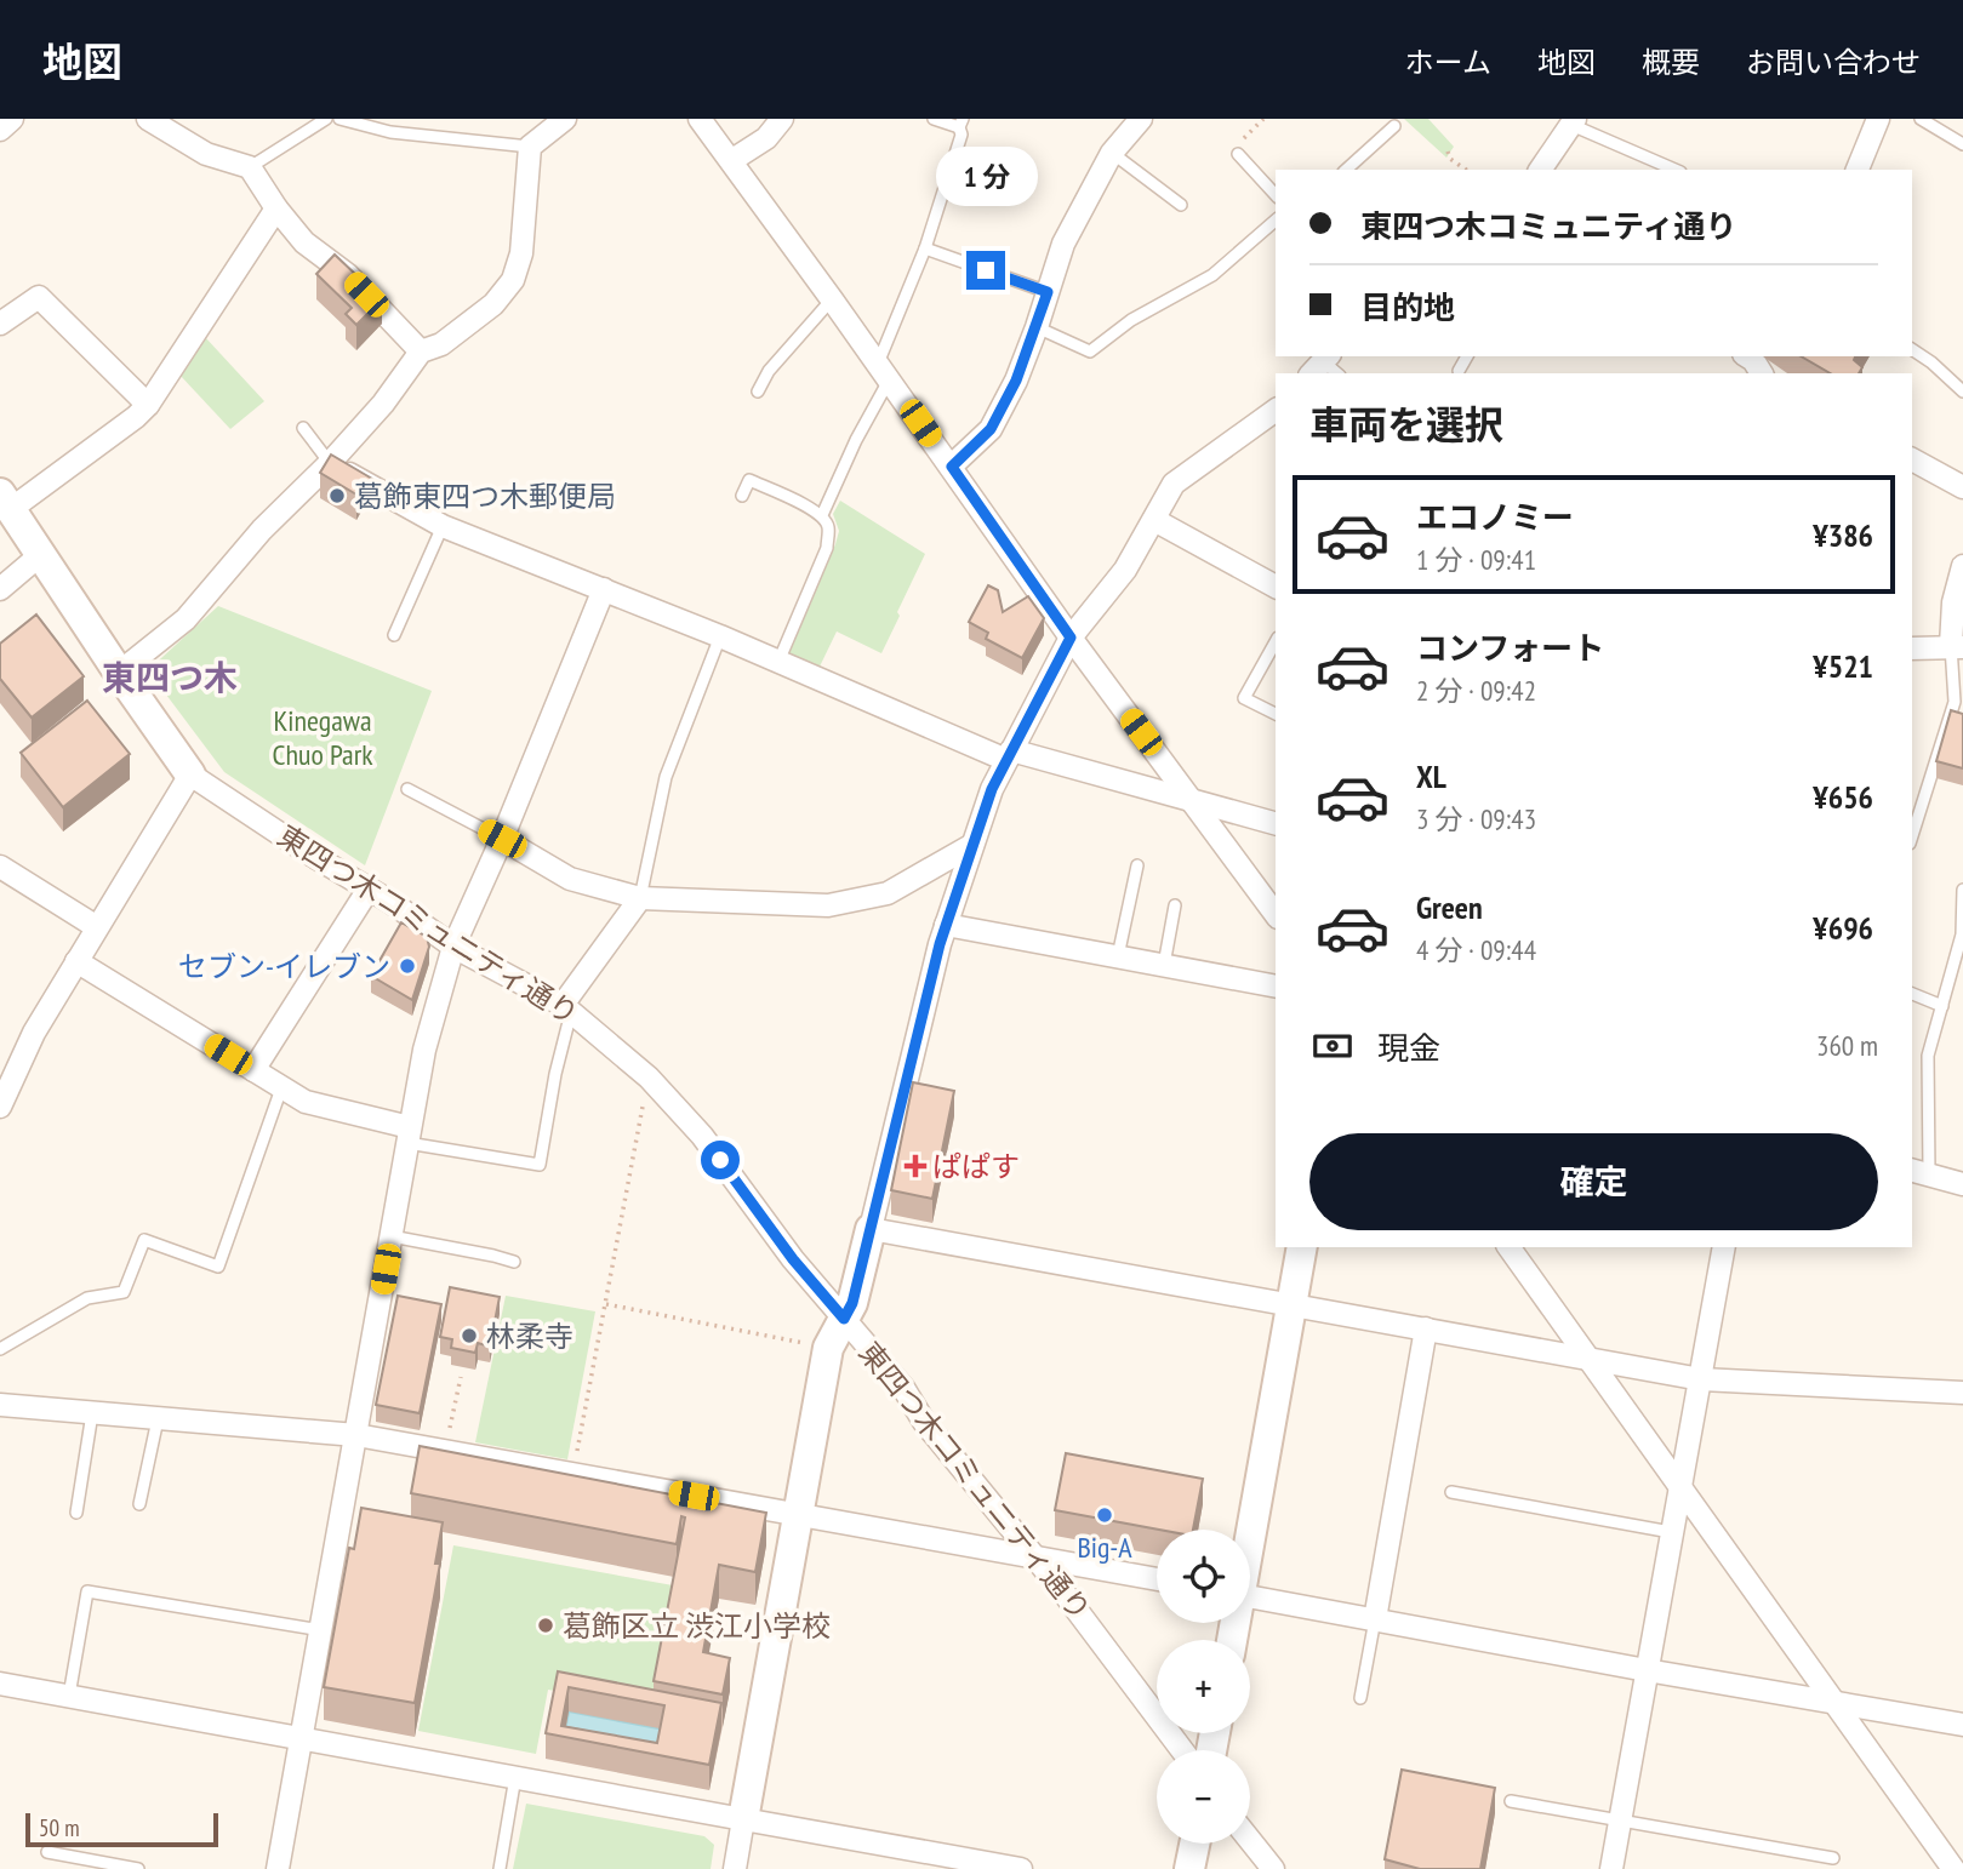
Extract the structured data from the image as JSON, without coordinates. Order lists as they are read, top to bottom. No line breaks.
{"streets":{"street":["東四つ木コミュニティ通り"]},"districts":["東四つ木"],"parks":["Kinegawa Chuo Park"],"places":{"other":["葛飾東四つ木郵便局","セブン-イレブン","林柔寺","Big-A","葛飾区立 渋江小学校"],"health":["ぱぱす"]},"scale_bar":"50 m","page":{"header":"地図","nav":["ホーム","地図","概要","お問い合わせ"],"bubble":"1 分","banner":["東四つ木コミュニティ通り","目的地"],"heading":"車両を選択","list":[{"name":"エコノミー","note":"1 分 · 09:41","value":"¥386"},{"name":"コンフォート","note":"2 分 · 09:42","value":"¥521"},{"name":"XL","note":"3 分 · 09:43","value":"¥656"},{"name":"Green","note":"4 分 · 09:44","value":"¥696"}],"pay":["現金","360 m"],"buttons":"確定","map_buttons":["+","−"],"scale":"50 m"}}
